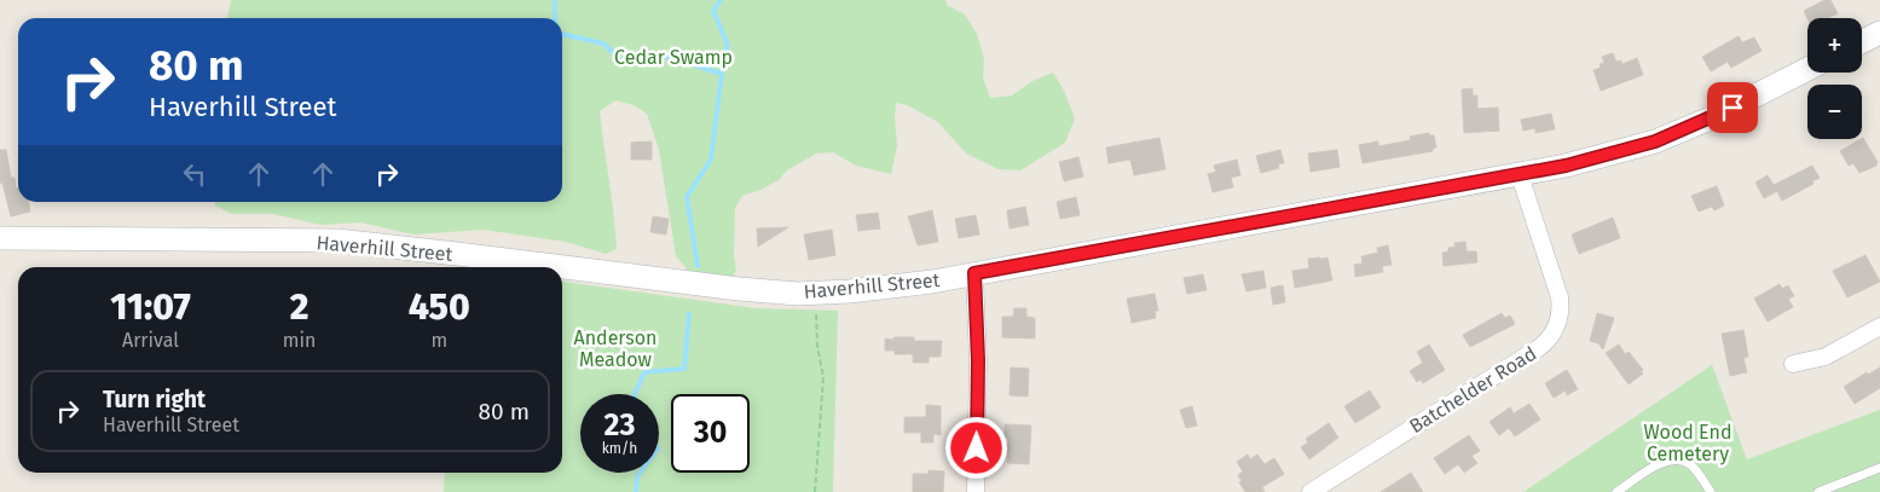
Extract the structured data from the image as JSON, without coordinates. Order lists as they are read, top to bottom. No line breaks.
{"streets":{"main road":["Haverhill Street"],"street":["Batchelder Road"]},"crossings":[["Haverhill Street","Batchelder Road"]],"parks":["Cedar Swamp","Anderson Meadow","Wood End Cemetery"],"page":{"map_buttons":["+","−"],"turn":["80 m","Haverhill Street"],"eta":["11:07","Arrival","2","min","450","m"],"list":[{"name":"Turn right","note":"Haverhill Street","value":"80 m"}],"speed":"23 km/h","limit":"30"}}
